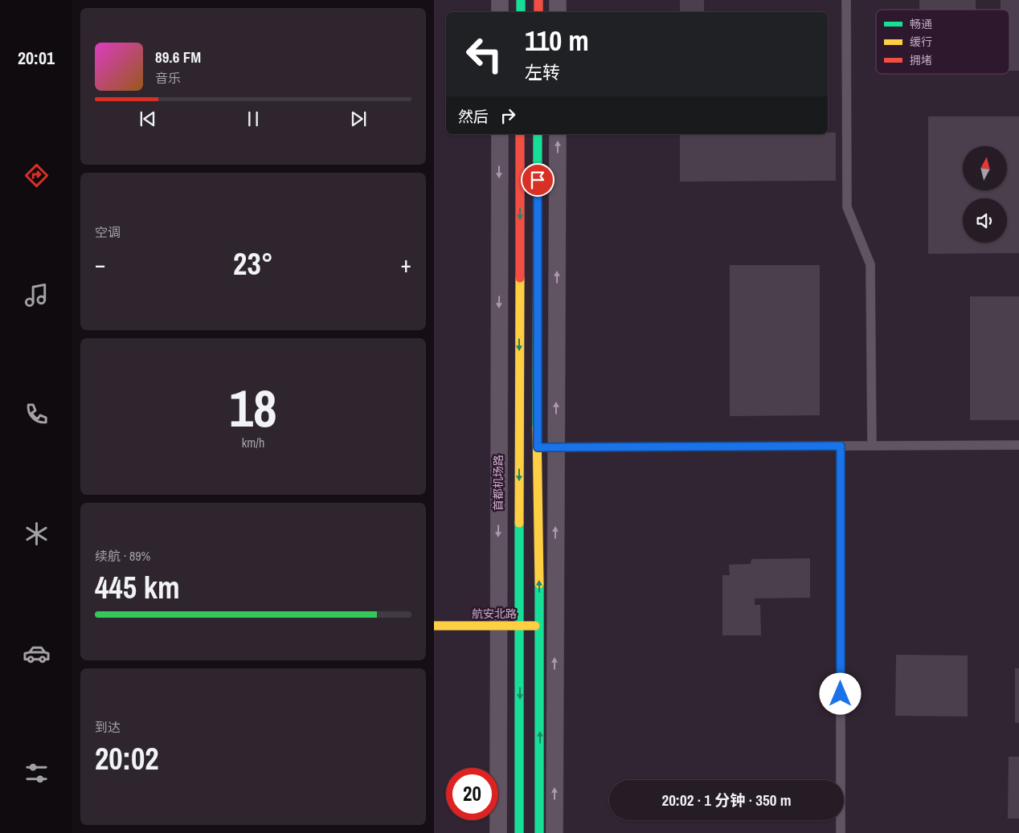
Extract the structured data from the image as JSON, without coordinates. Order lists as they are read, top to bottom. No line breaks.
{"streets":{"street":["首都机场路","航安北路"]},"crossings":[["首都机场路","航安北路"]],"legend":["畅通","缓行","拥堵"],"north":"top","page":{"tabs":"20:01","turn":["110 m","左转"],"song":["89.6 FM","音乐"],"then":"然后","tile":["空调",["18","km/h"],["续航 · 89%","445 km"],["到达","20:02"]],"heat":["−","23°","+"],"limit":"20","trip":"20:02 · 1 分钟 · 350 m"}}
